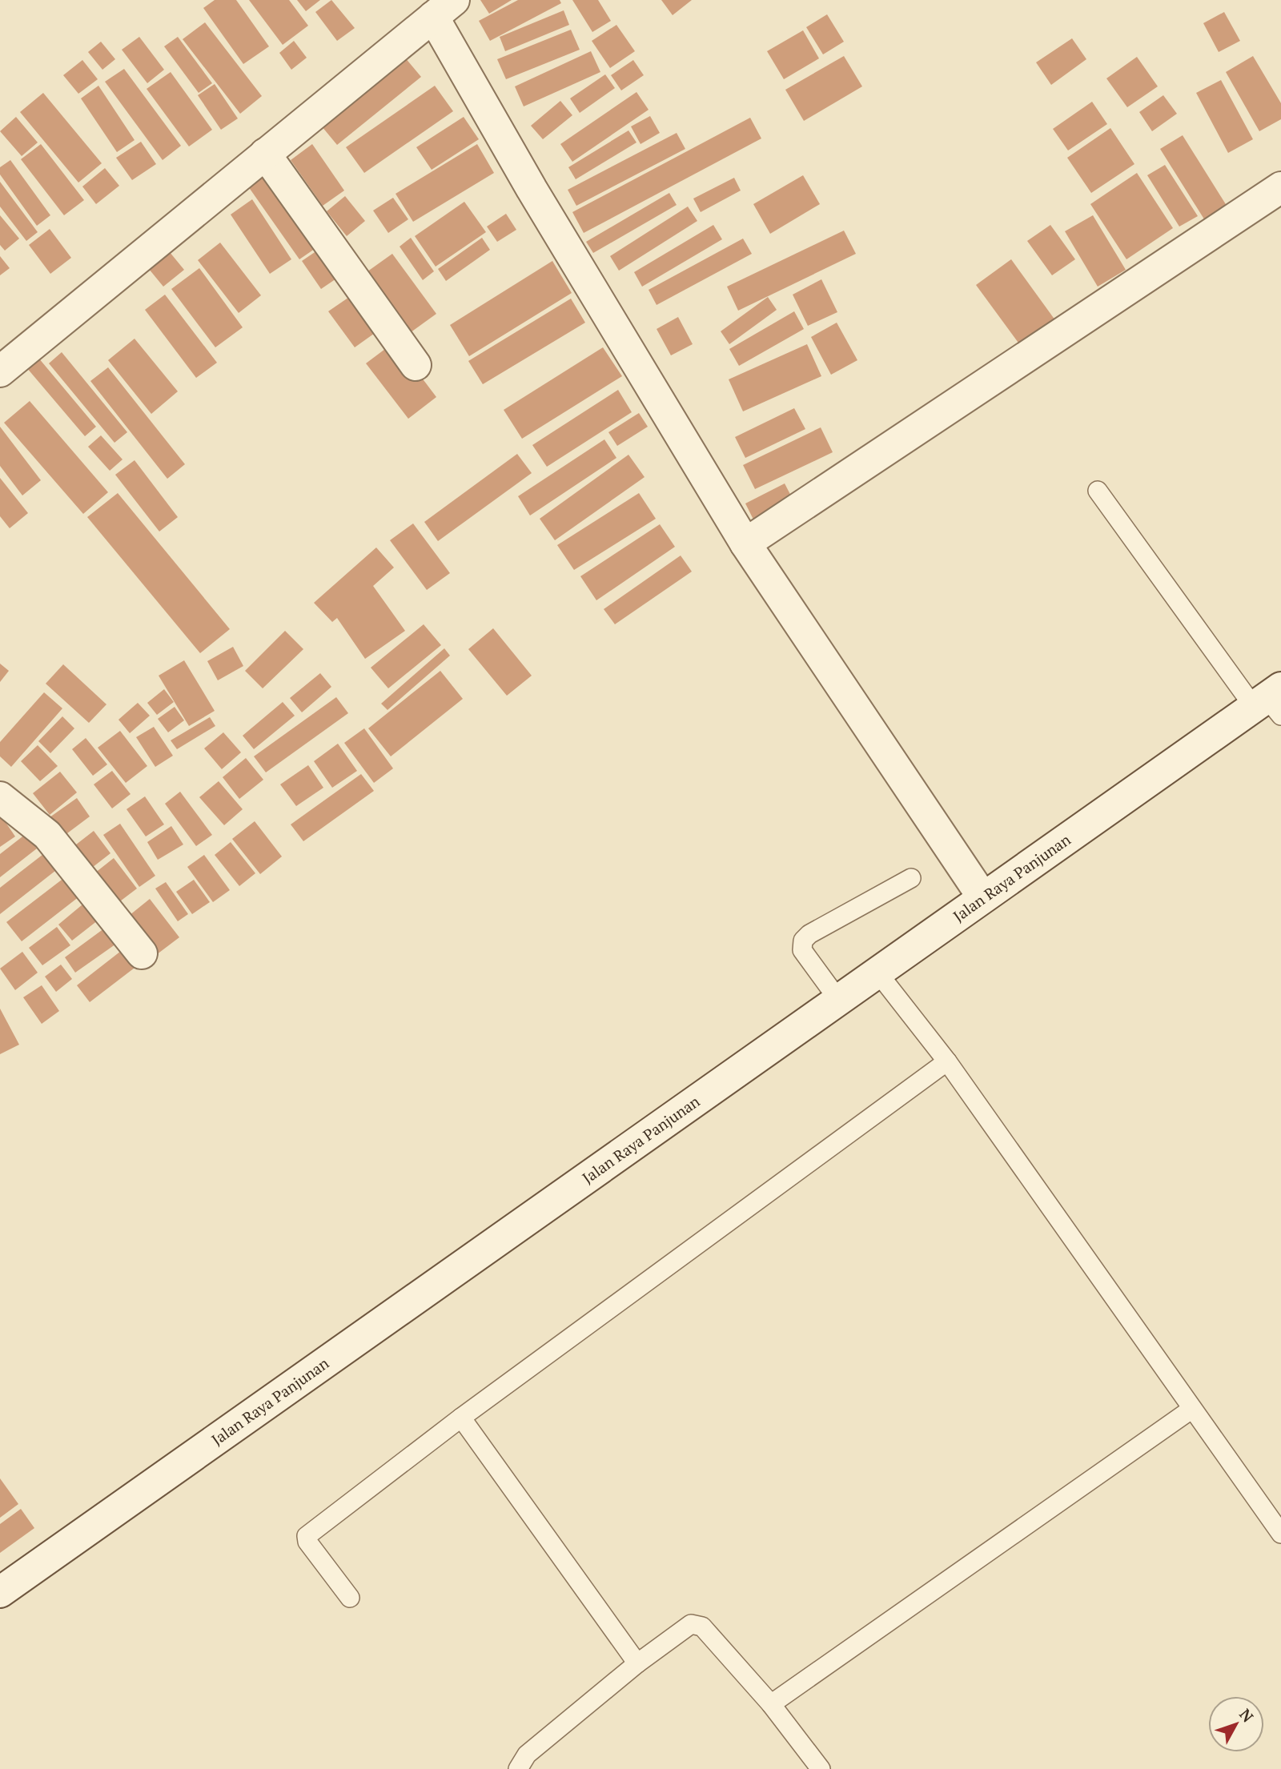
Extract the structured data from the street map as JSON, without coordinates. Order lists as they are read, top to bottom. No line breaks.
{"streets":{"street":["Jalan Raya Panjunan"]},"north":"top right"}
